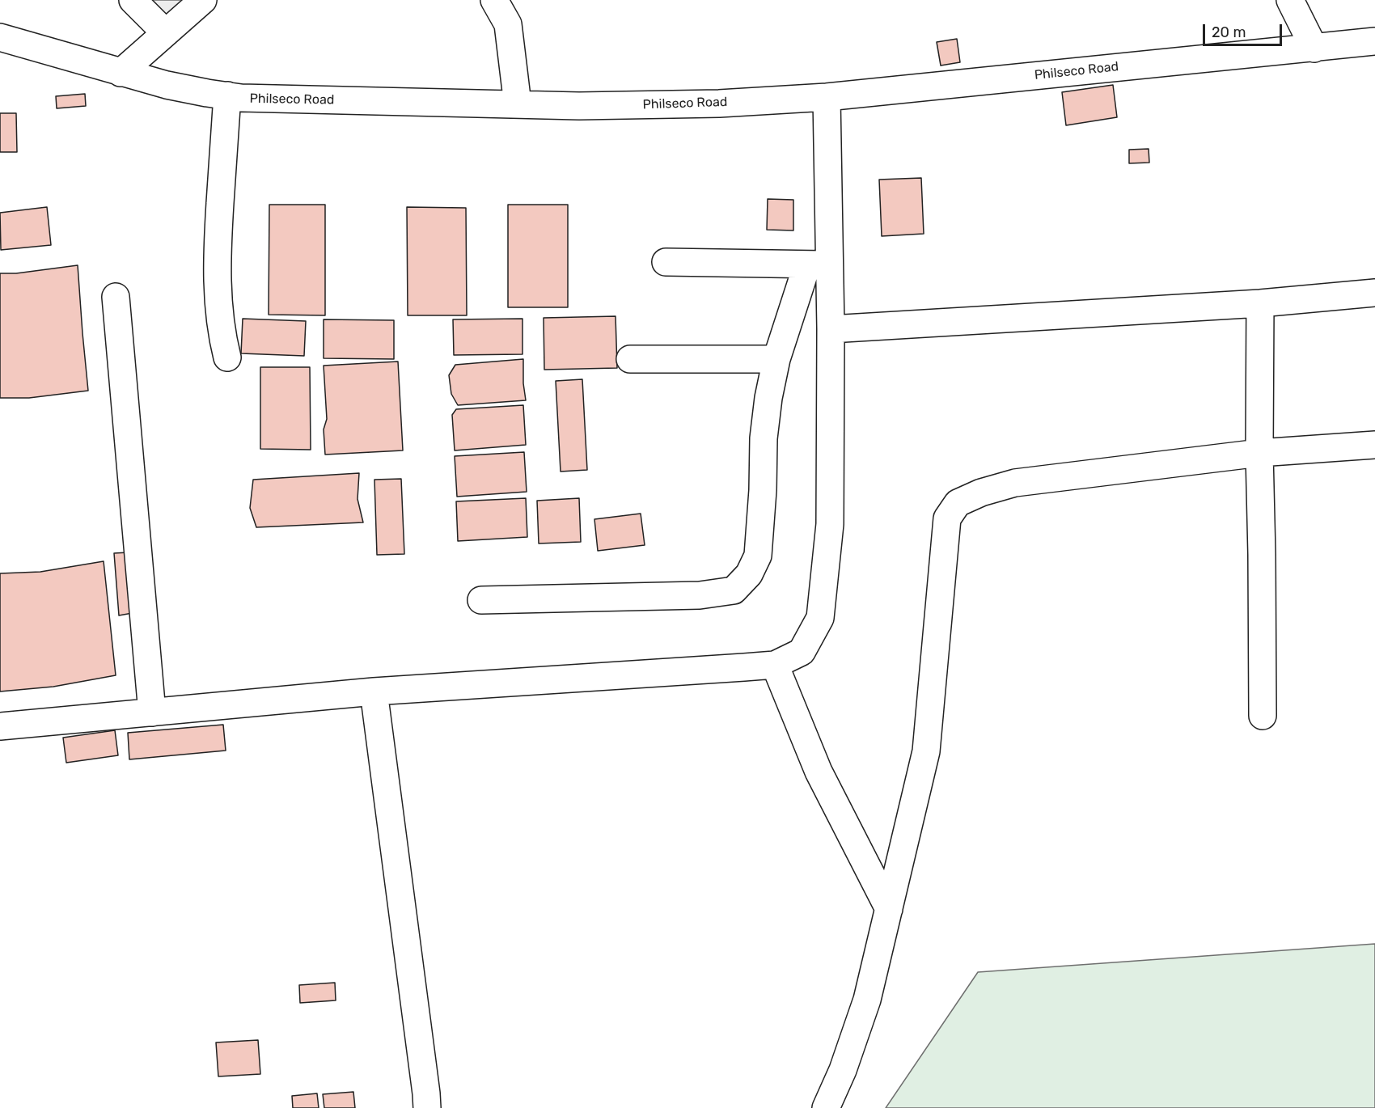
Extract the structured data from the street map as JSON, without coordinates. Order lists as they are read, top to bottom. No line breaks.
{"streets":{"street":["Philseco Road"]},"scale_bar":"20 m"}
